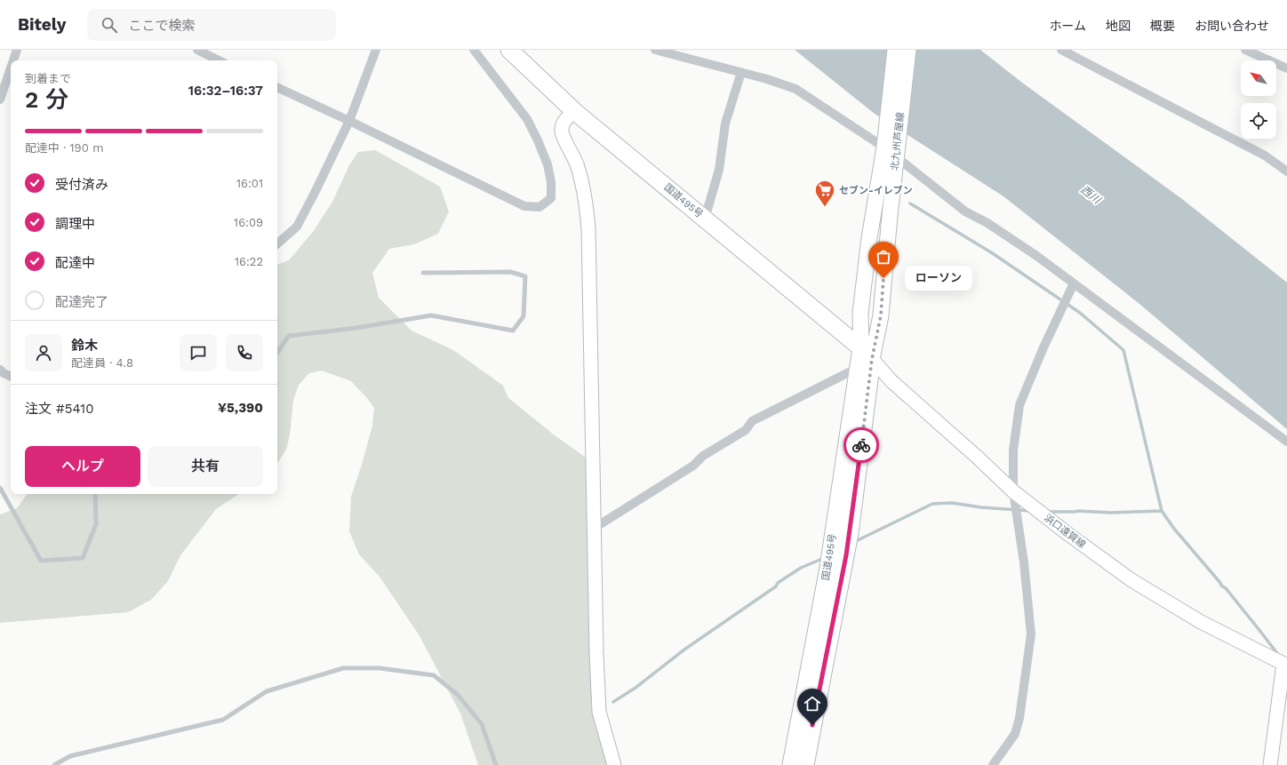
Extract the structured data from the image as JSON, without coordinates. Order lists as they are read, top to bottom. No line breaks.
{"streets":{"highway":["国道495号"],"main road":["北九州芦屋線"],"street":["浜口遠賀線"]},"crossings":[["北九州芦屋線","国道495号"],["北九州芦屋線","浜口遠賀線"],["国道495号","浜口遠賀線"]],"water":["西川"],"places":{"supermarket":["セブン-イレブン"],"other":["ローソン"]},"north":"top left","page":{"header":"Bitely","search":"ここで検索","nav":["ホーム","地図","概要","お問い合わせ"],"heading":["2 分","到着まで","16:32–16:37"],"panel":["鈴木","配達員 · 4.8","注文 #5410","¥5,390"],"bar":"配達中 · 190 m","list":[["受付済み","16:01"],["調理中","16:09"],["配達中","16:22"],"配達完了"],"bubble":"ローソン","buttons":["ヘルプ","共有"]}}
